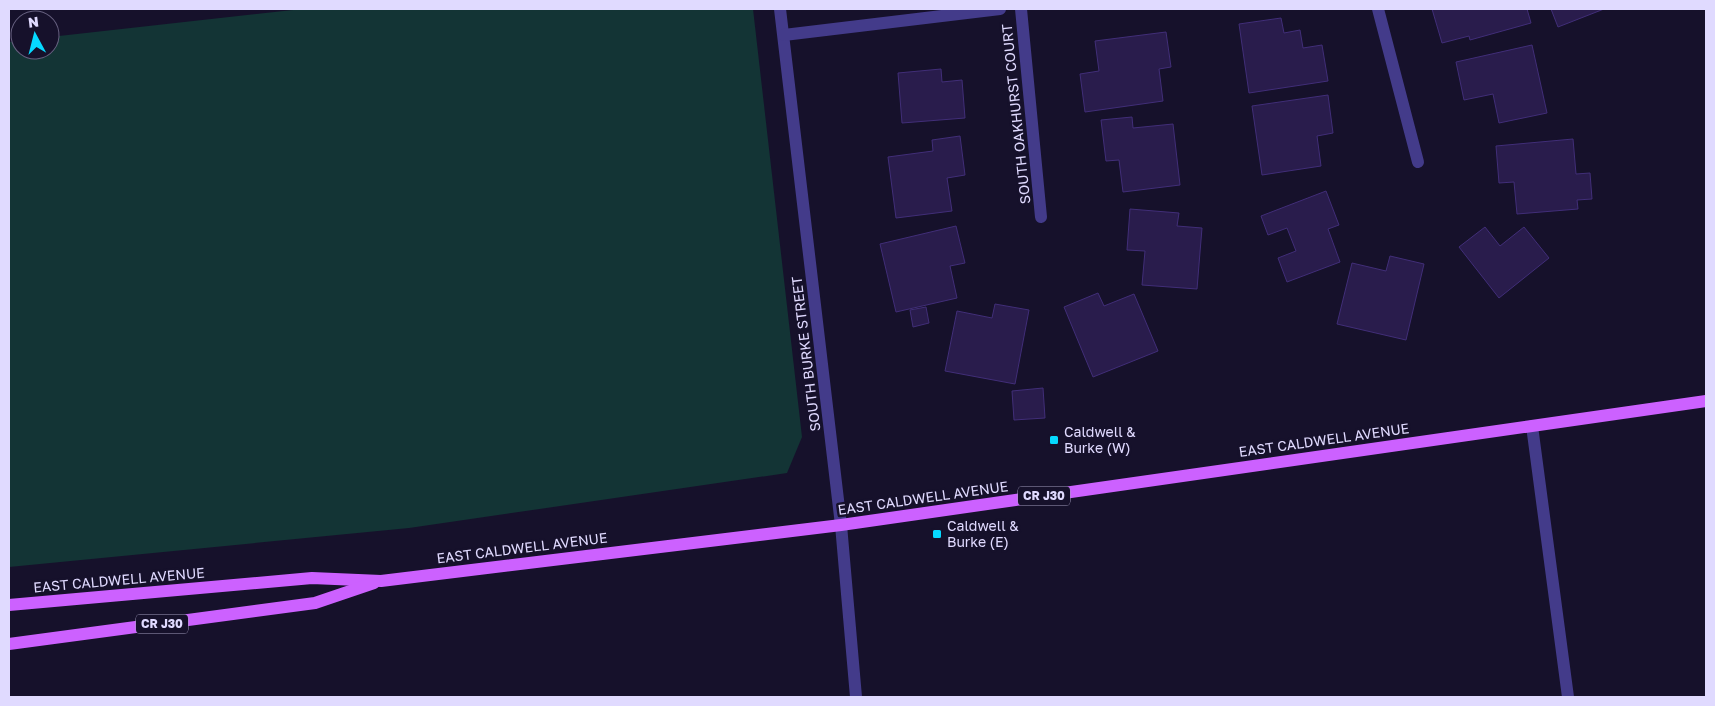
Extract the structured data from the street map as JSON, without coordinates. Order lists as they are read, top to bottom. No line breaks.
{"streets":{"main road":["EAST CALDWELL AVENUE","CR J30"],"street":["SOUTH OAKHURST COURT","SOUTH BURKE STREET"]},"crossings":[["SOUTH BURKE STREET","EAST CALDWELL AVENUE"]],"places":{"transit":["Caldwell & Burke (W)","Caldwell & Burke (E)"]},"north":"top"}
